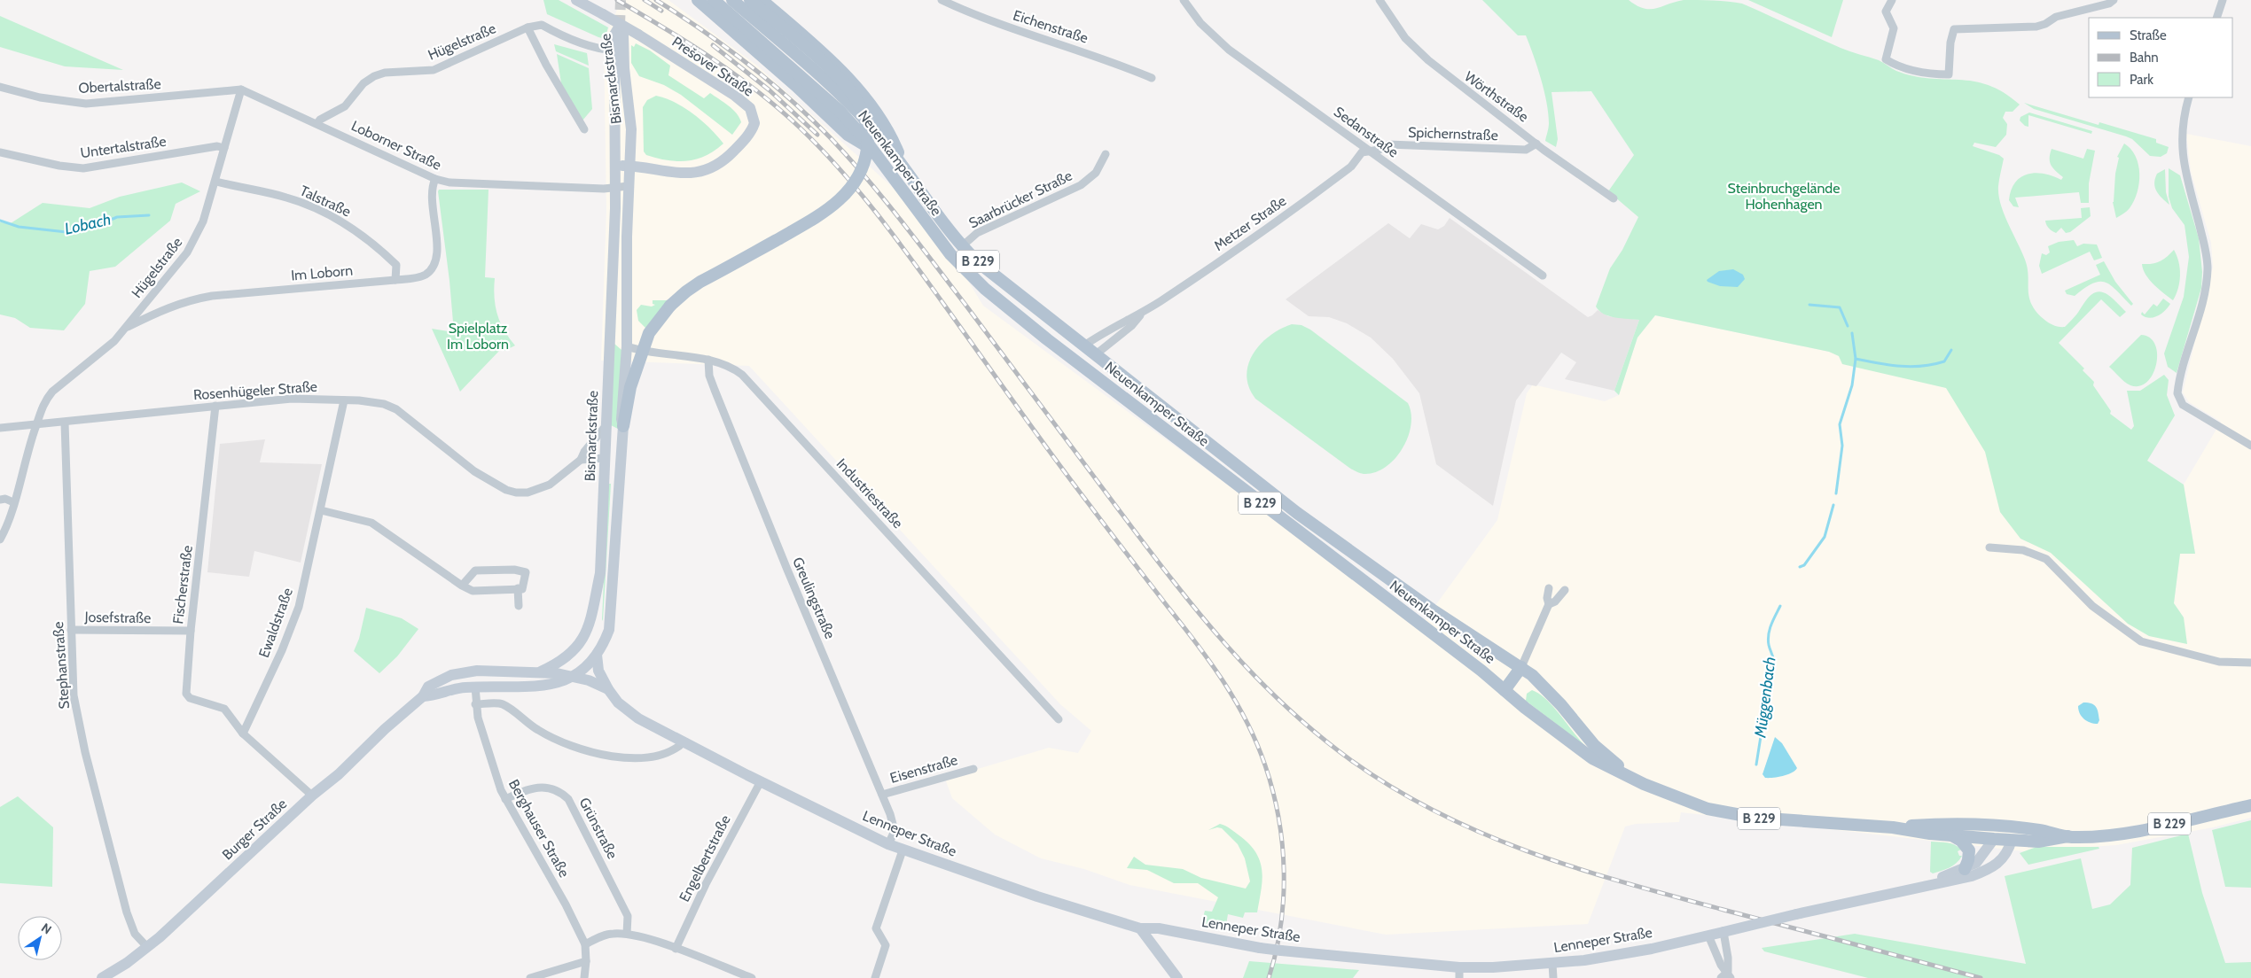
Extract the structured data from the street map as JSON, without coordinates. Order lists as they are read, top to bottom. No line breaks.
{"streets":{"main road":["Prešover Straße","Bismarckstraße","Neuenkamper Straße","B 229","Burger Straße","Lenneper Straße"],"street":["Eichenstraße","Hügelstraße","Obertalstraße","Wörthstraße","Sedanstraße","Spichernstraße","Loborner Straße","Untertalstraße","Saarbrücker Straße","Talstraße","Metzer Straße","Im Loborn","Rosenhügeler Straße","Industriestraße","Fischerstraße","Greulingstraße","Josefstraße","Ewaldstraße","Stephanstraße","Eisenstraße","Berghauser Straße","Grünstraße","Engelbertstraße"]},"crossings":[["Hügelstraße","Obertalstraße"],["Hügelstraße","Loborner Straße"],["Hügelstraße","Untertalstraße"],["Hügelstraße","Talstraße"],["Hügelstraße","Im Loborn"],["Hügelstraße","Rosenhügeler Straße"],["Prešover Straße","Bismarckstraße"],["Bismarckstraße","Loborner Straße"],["Bismarckstraße","Rosenhügeler Straße"],["Bismarckstraße","Industriestraße"],["Bismarckstraße","Burger Straße"],["Bismarckstraße","Lenneper Straße"],["Obertalstraße","Loborner Straße"],["Wörthstraße","Spichernstraße"],["Sedanstraße","Spichernstraße"],["Sedanstraße","Metzer Straße"],["Spichernstraße","Metzer Straße"],["Loborner Straße","Im Loborn"],["Neuenkamper Straße","Saarbrücker Straße"],["Neuenkamper Straße","Metzer Straße"],["Neuenkamper Straße","B 229"],["Neuenkamper Straße","Lenneper Straße"],["Talstraße","Im Loborn"],["B 229","Lenneper Straße"],["Rosenhügeler Straße","Fischerstraße"],["Rosenhügeler Straße","Ewaldstraße"],["Rosenhügeler Straße","Stephanstraße"],["Industriestraße","Greulingstraße"],["Fischerstraße","Josefstraße"],["Fischerstraße","Ewaldstraße"],["Greulingstraße","Eisenstraße"],["Greulingstraße","Lenneper Straße"],["Josefstraße","Stephanstraße"],["Stephanstraße","Burger Straße"],["Berghauser Straße","Grünstraße"],["Berghauser Straße","Burger Straße"],["Burger Straße","Lenneper Straße"],["Lenneper Straße","Engelbertstraße"]],"water":["Lobach","Müggenbach"],"parks":["Steinbruchgelände Hohenhagen","Spielplatz Im Loborn"],"legend":["Straße","Bahn","Park"],"north":"top right"}
